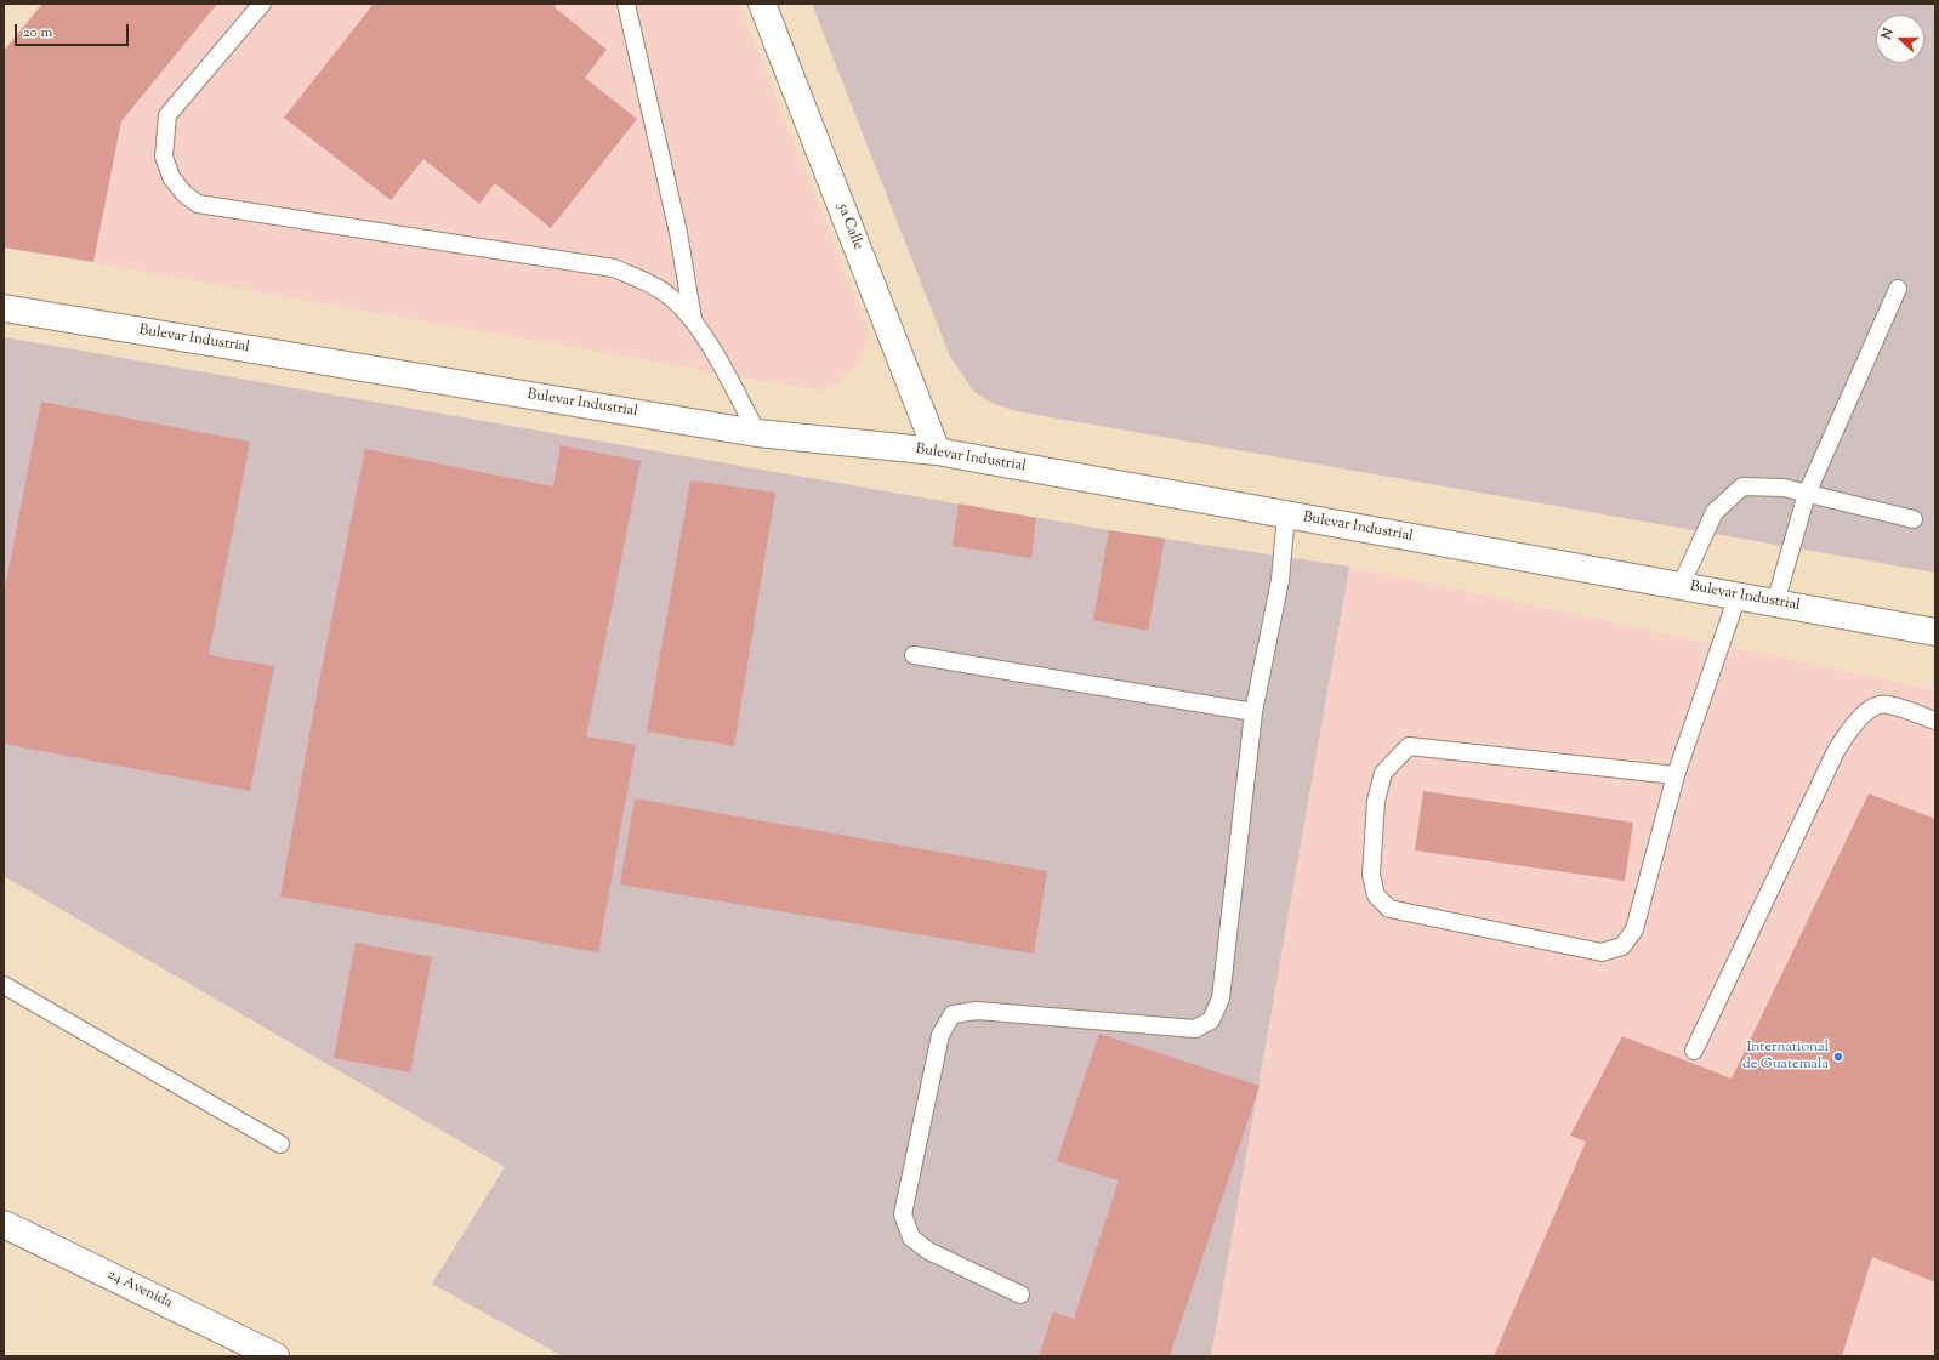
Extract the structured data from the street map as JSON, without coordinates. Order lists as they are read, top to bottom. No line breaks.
{"streets":{"street":["5a Calle","Bulevar Industrial","24 Avenida"]},"crossings":[["5a Calle","Bulevar Industrial"]],"places":["International de Guatemala"],"scale_bar":"20 m","north":"left"}
